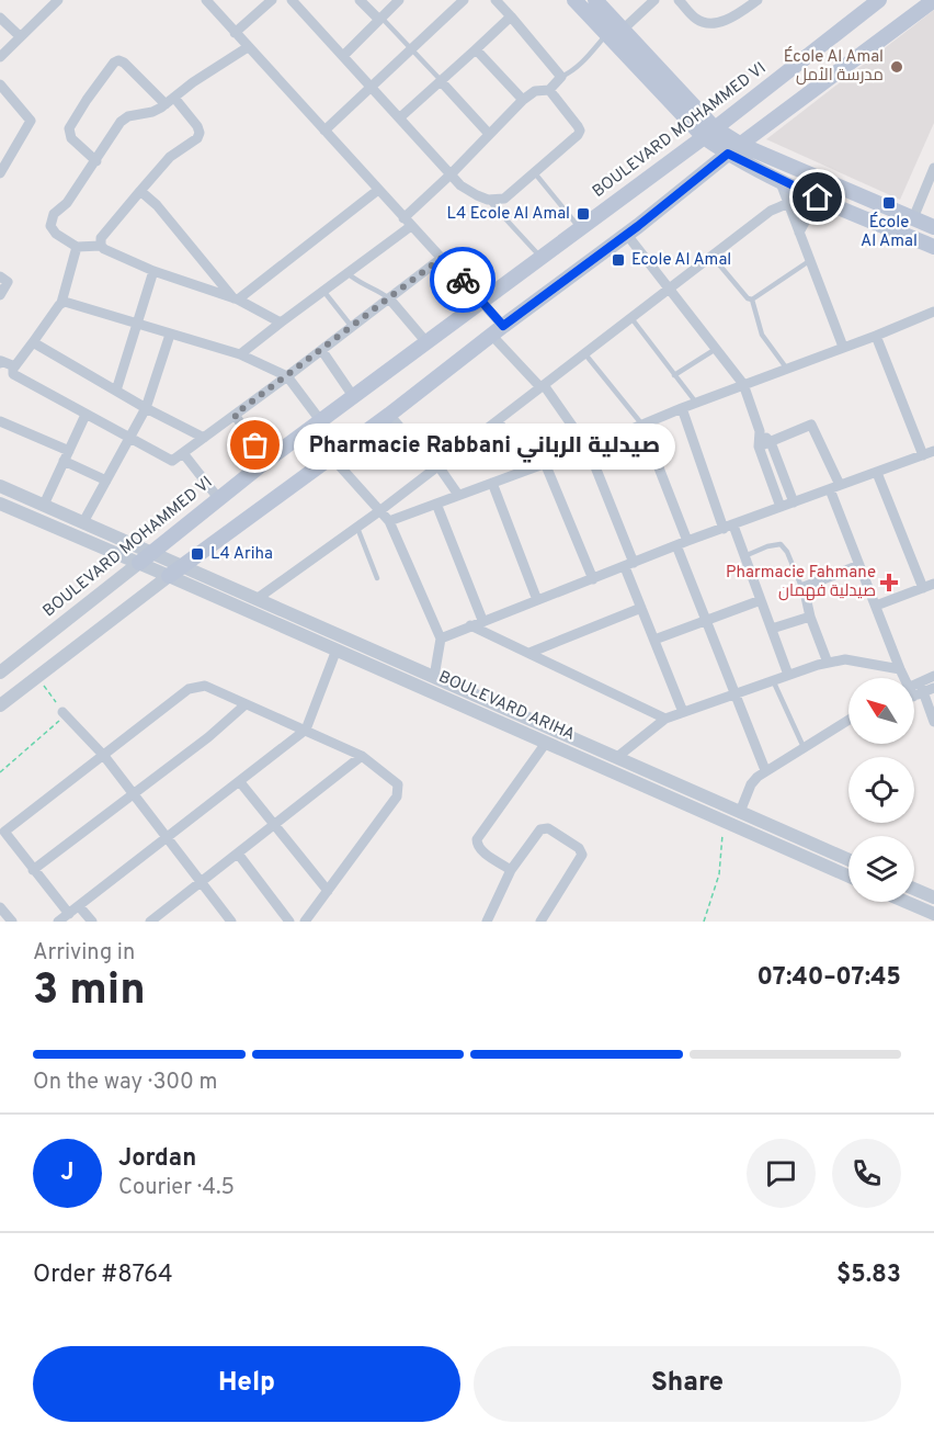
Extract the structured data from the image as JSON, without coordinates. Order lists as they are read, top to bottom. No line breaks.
{"streets":{"main road":["BOULEVARD MOHAMMED VI"],"street":["BOULEVARD ARIHA"]},"crossings":[["BOULEVARD MOHAMMED VI","BOULEVARD ARIHA"]],"places":{"other":["École Al Amal مدرسة الأمل","Pharmacie Rabbani صيدلية الرباني"],"transit":["École Al Amal","L4 Ecole Al Amal","Ecole Al Amal","L4 Ariha"],"health":["Pharmacie Fahmane صيدلية فهمان"]},"north":"top left","page":{"bubble":"Pharmacie Rabbani صيدلية الرباني","heading":["3 min","Arriving in","07:40–07:45"],"panel":["Jordan","Courier · 4.5","Order #8764","$5.83"],"bar":"On the way · 300 m","round":"J","buttons":["Help","Share"]}}
